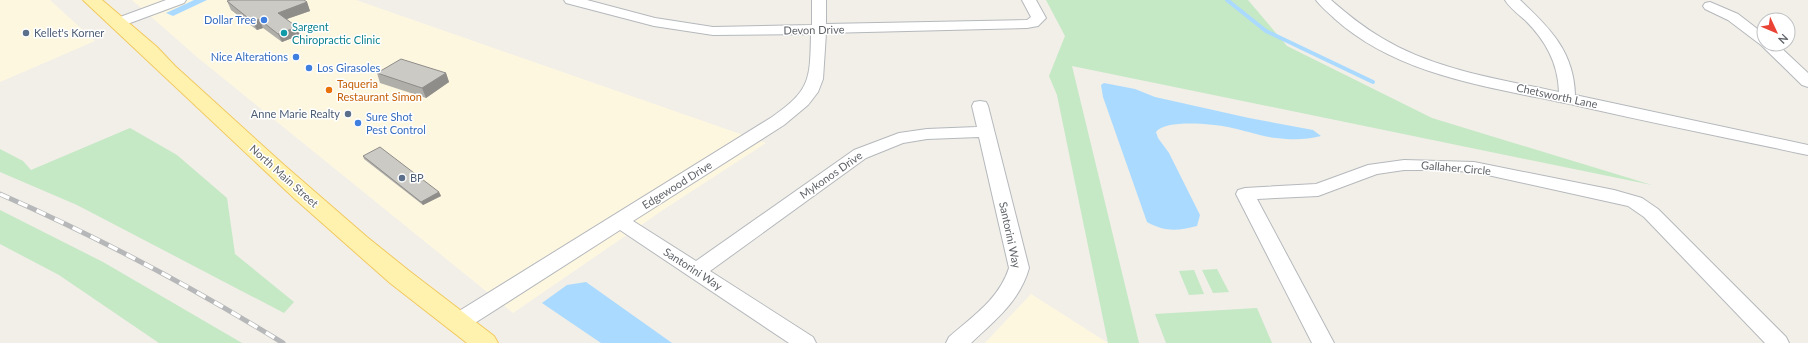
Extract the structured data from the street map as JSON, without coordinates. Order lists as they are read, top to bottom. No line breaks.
{"streets":{"main road":["North Main Street"],"street":["Devon Drive","Chetsworth Lane","Gallaher Circle","Mykonos Drive","Edgewood Drive","Santorini Way"]},"crossings":[["Devon Drive","Edgewood Drive"],["Mykonos Drive","Santorini Way"],["North Main Street","Edgewood Drive"],["Edgewood Drive","Santorini Way"]],"places":["Dollar Tree","Kellet's Korner","Sargent Chiropractic Clinic","Nice Alterations","Los Girasoles","Taqueria Restaurant Simon","Anne Marie Realty","Sure Shot Pest Control","BP"],"north":"bottom right"}
